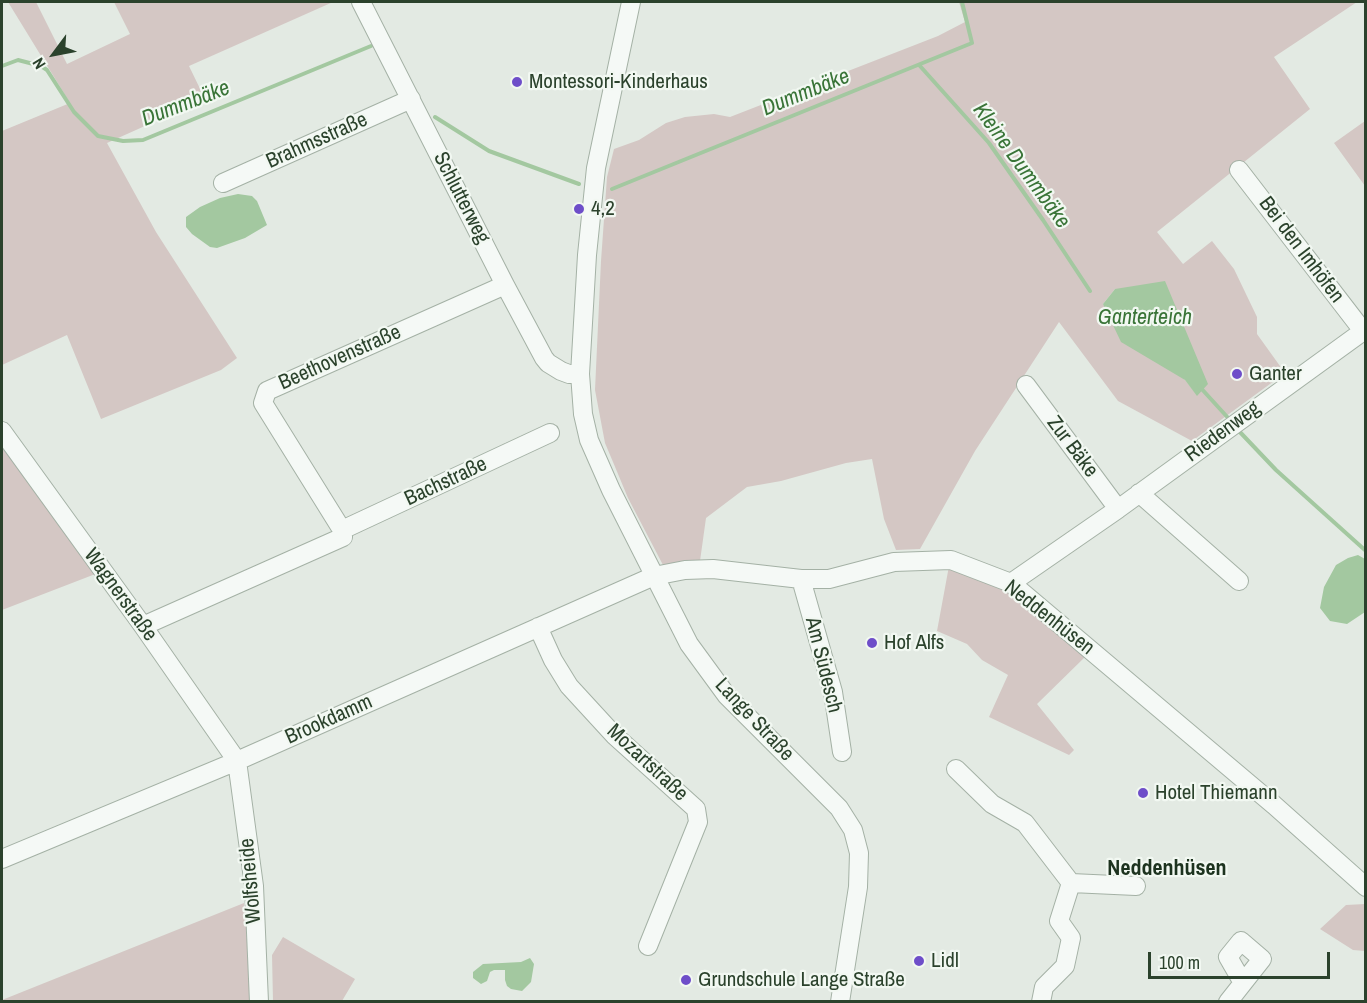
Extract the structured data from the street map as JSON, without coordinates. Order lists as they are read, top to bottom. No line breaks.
{"streets":{"street":["Brahmsstraße","Schlutterweg","Bei den Imhöfen","Beethovenstraße","Riedenweg","Zur Bäke","Bachstraße","Wagnerstraße","Neddenhüsen","Am Südesch","Brookdamm","Lange Straße","Mozartstraße","Wolfsheide"]},"crossings":[["Brahmsstraße","Schlutterweg"],["Schlutterweg","Beethovenstraße"],["Schlutterweg","Lange Straße"],["Bei den Imhöfen","Riedenweg"],["Beethovenstraße","Bachstraße"],["Riedenweg","Zur Bäke"],["Riedenweg","Neddenhüsen"],["Wagnerstraße","Brookdamm"],["Wagnerstraße","Wolfsheide"],["Neddenhüsen","Am Südesch"],["Neddenhüsen","Brookdamm"],["Neddenhüsen","Lange Straße"],["Brookdamm","Lange Straße"],["Brookdamm","Mozartstraße"],["Brookdamm","Wolfsheide"]],"districts":["Neddenhüsen"],"water":["Dummbäke","Kleine Dummbäke","Ganterteich"],"places":["Montessori-Kinderhaus","4,2","Ganter","Hof Alfs","Hotel Thiemann","Lidl","Grundschule Lange Straße"],"scale_bar":"100 m","north":"bottom left"}
